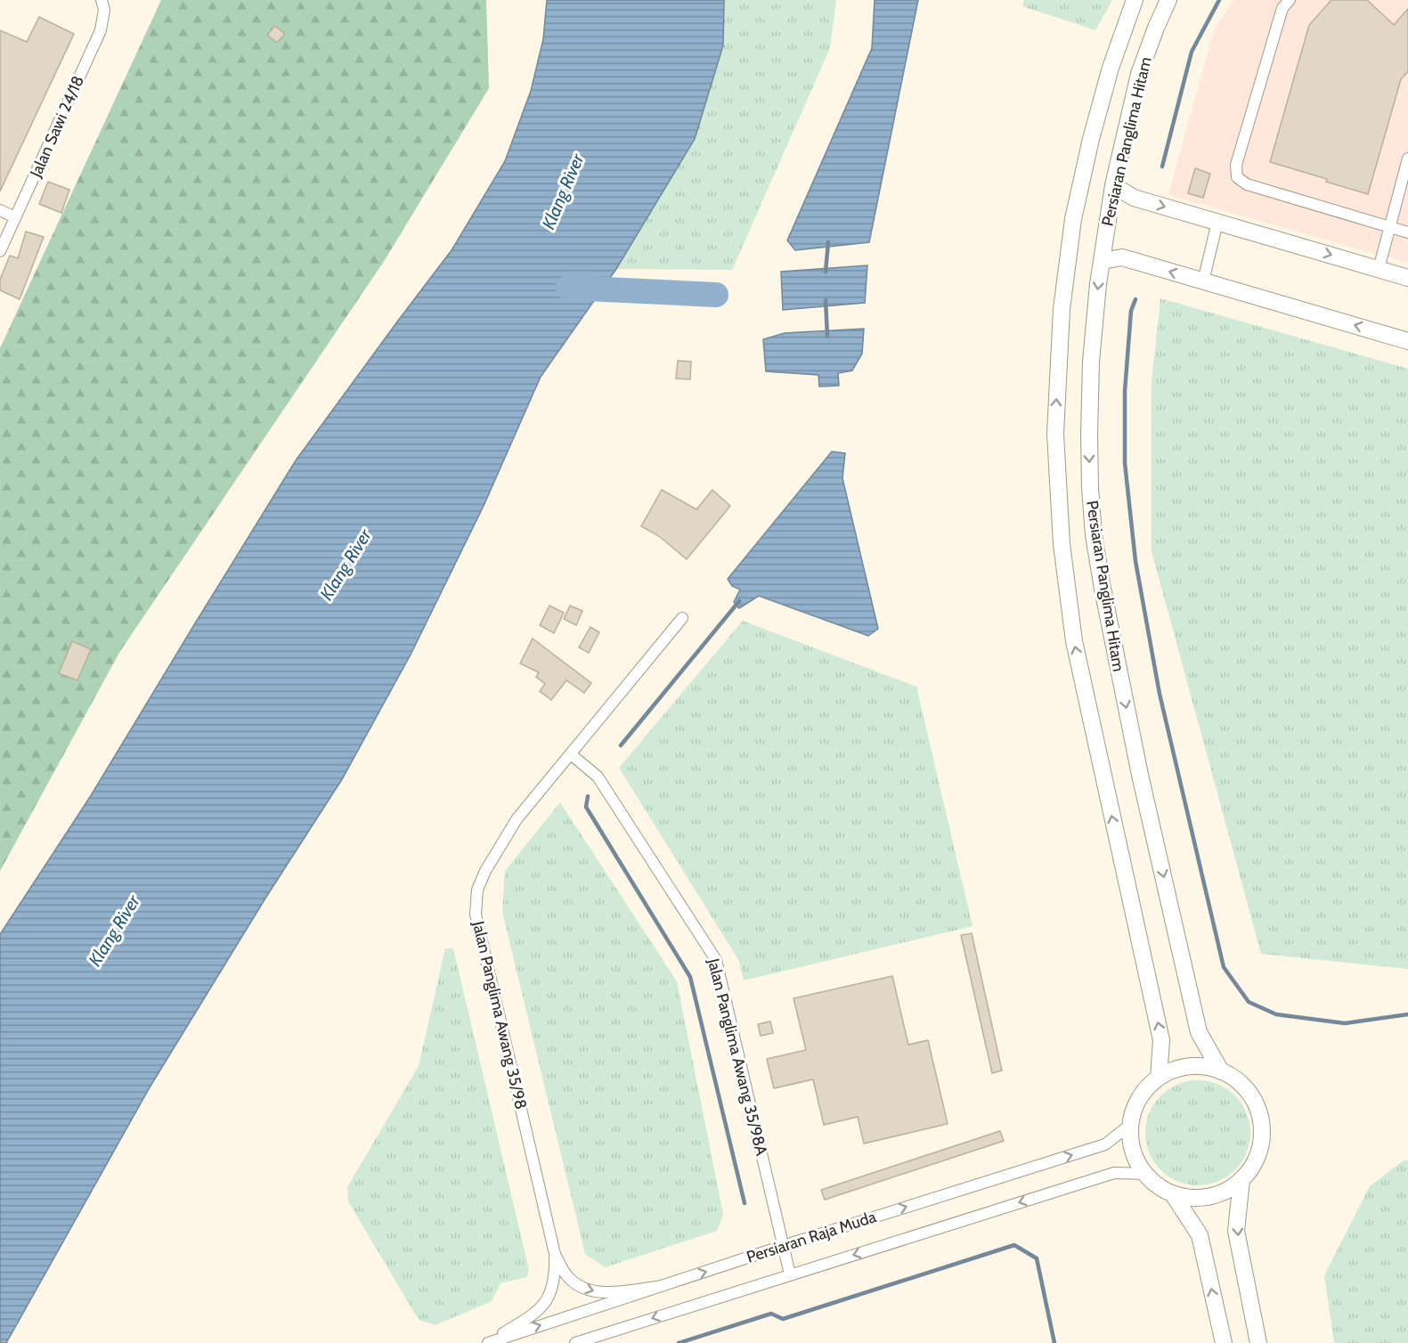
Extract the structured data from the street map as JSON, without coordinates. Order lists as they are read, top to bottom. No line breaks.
{"streets":{"main road":["Persiaran Panglima Hitam"],"street":["Jalan Sawi 24/18","Jalan Panglima Awang 35/98","Jalan Panglima Awang 35/98A","Persiaran Raja Muda"]},"crossings":[["Persiaran Panglima Hitam","Persiaran Raja Muda"],["Jalan Panglima Awang 35/98","Jalan Panglima Awang 35/98A"],["Jalan Panglima Awang 35/98A","Persiaran Raja Muda"]],"water":["Klang River"]}
